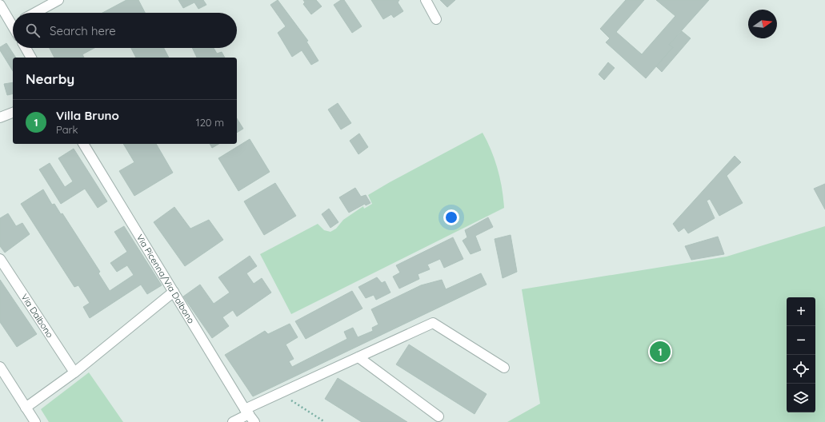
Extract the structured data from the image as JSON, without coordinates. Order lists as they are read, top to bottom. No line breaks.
{"streets":{"street":["Via Picenna/Via Dalbono","Via Dalbono"]},"north":"right","page":{"search":"Search here","heading":"Nearby","list":[{"mark":"1","name":"Villa Bruno","note":"Park","value":"120 m"}],"map_buttons":["+","−"],"pins":"1"}}
